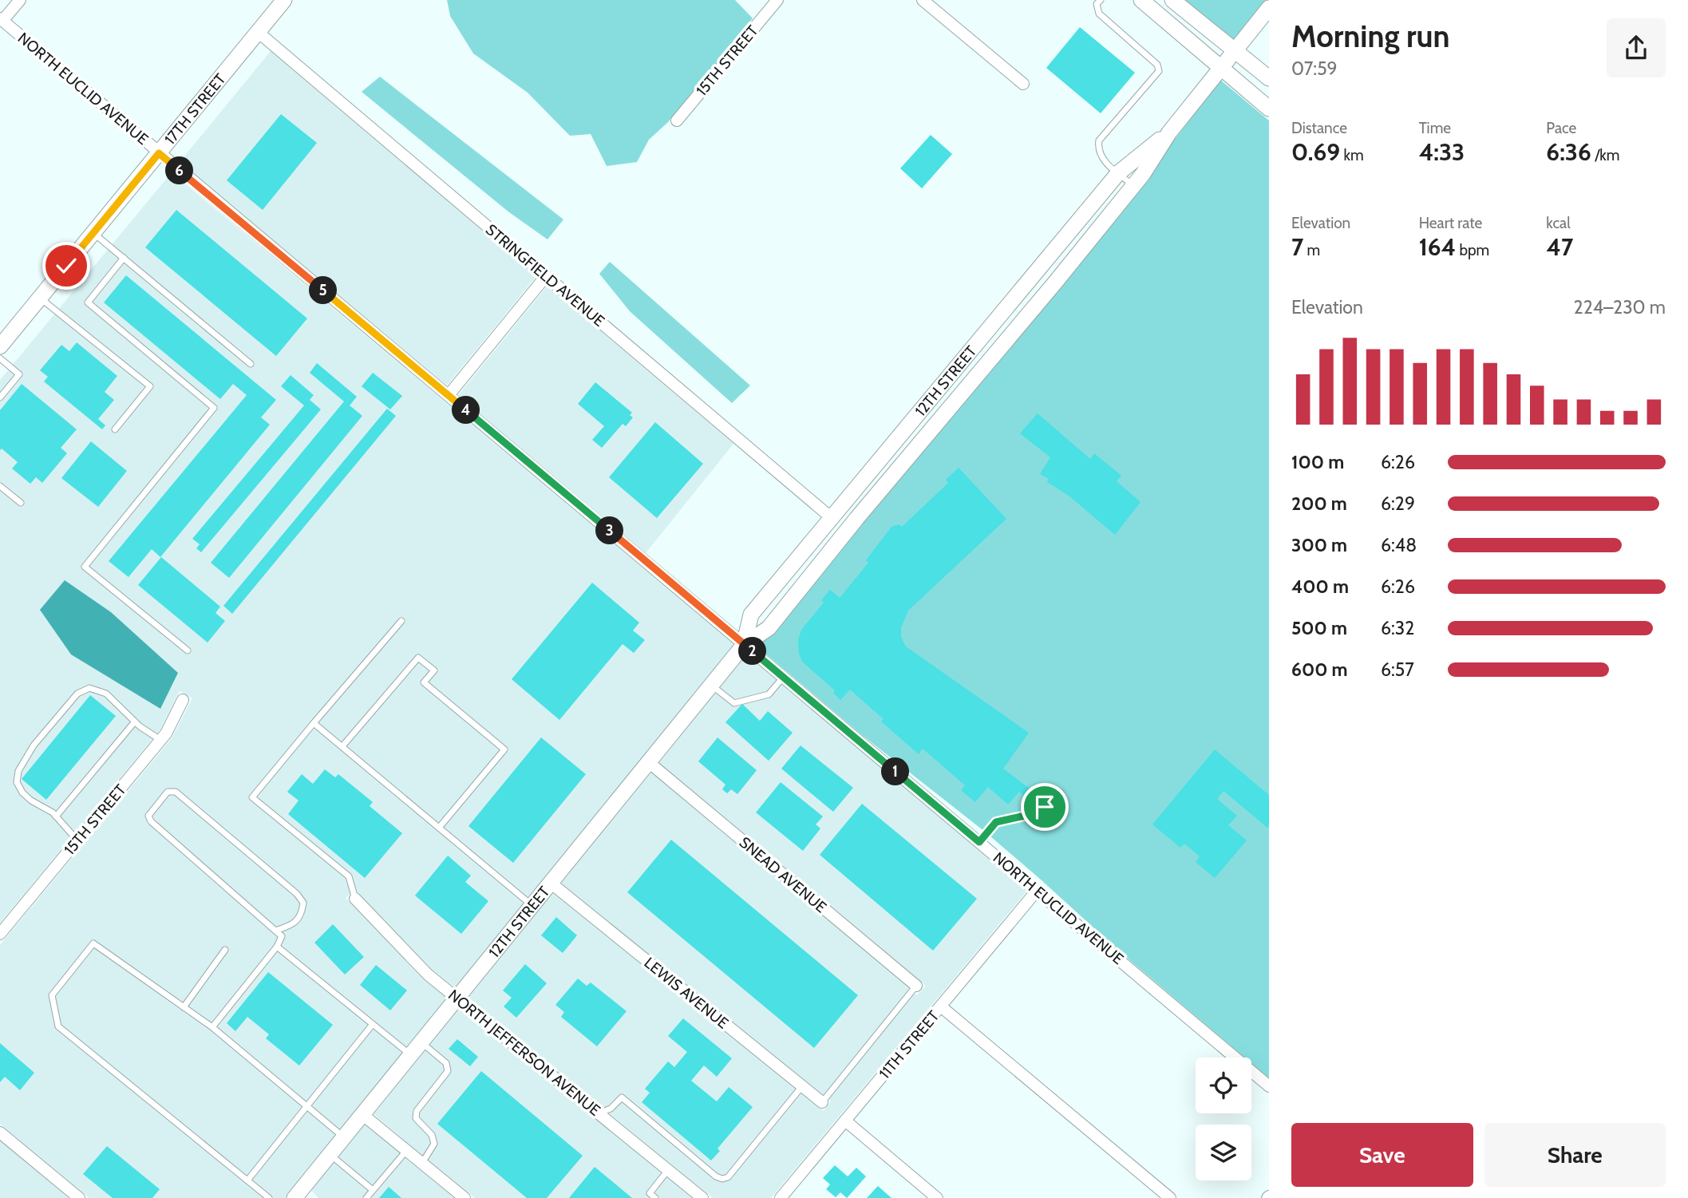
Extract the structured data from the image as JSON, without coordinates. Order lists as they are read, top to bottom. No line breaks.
{"streets":{"street":["15TH STREET","NORTH EUCLID AVENUE","17TH STREET","STRINGFIELD AVENUE","12TH STREET","SNEAD AVENUE","LEWIS AVENUE","11TH STREET","NORTH JEFFERSON AVENUE"]},"crossings":[["NORTH EUCLID AVENUE","17TH STREET"],["NORTH EUCLID AVENUE","12TH STREET"],["NORTH EUCLID AVENUE","11TH STREET"],["17TH STREET","STRINGFIELD AVENUE"],["STRINGFIELD AVENUE","12TH STREET"],["12TH STREET","SNEAD AVENUE"],["12TH STREET","LEWIS AVENUE"],["12TH STREET","NORTH JEFFERSON AVENUE"]],"page":{"heading":["Morning run","07:59"],"stats":[["Distance","0.69 km"],["Time","4:33"],["Pace","6:36 /km"],["Elevation","7 m"],["Heart rate","164 bpm"],["kcal","47"]],"pins":["6","5","4","3","2","1"],"chart":["Elevation","224–230 m"],"list":[{"name":"100 m","note":"6:26"},{"name":"200 m","note":"6:29"},{"name":"300 m","note":"6:48"},{"name":"400 m","note":"6:26"},{"name":"500 m","note":"6:32"},{"name":"600 m","note":"6:57"}],"buttons":["Save","Share"]}}
